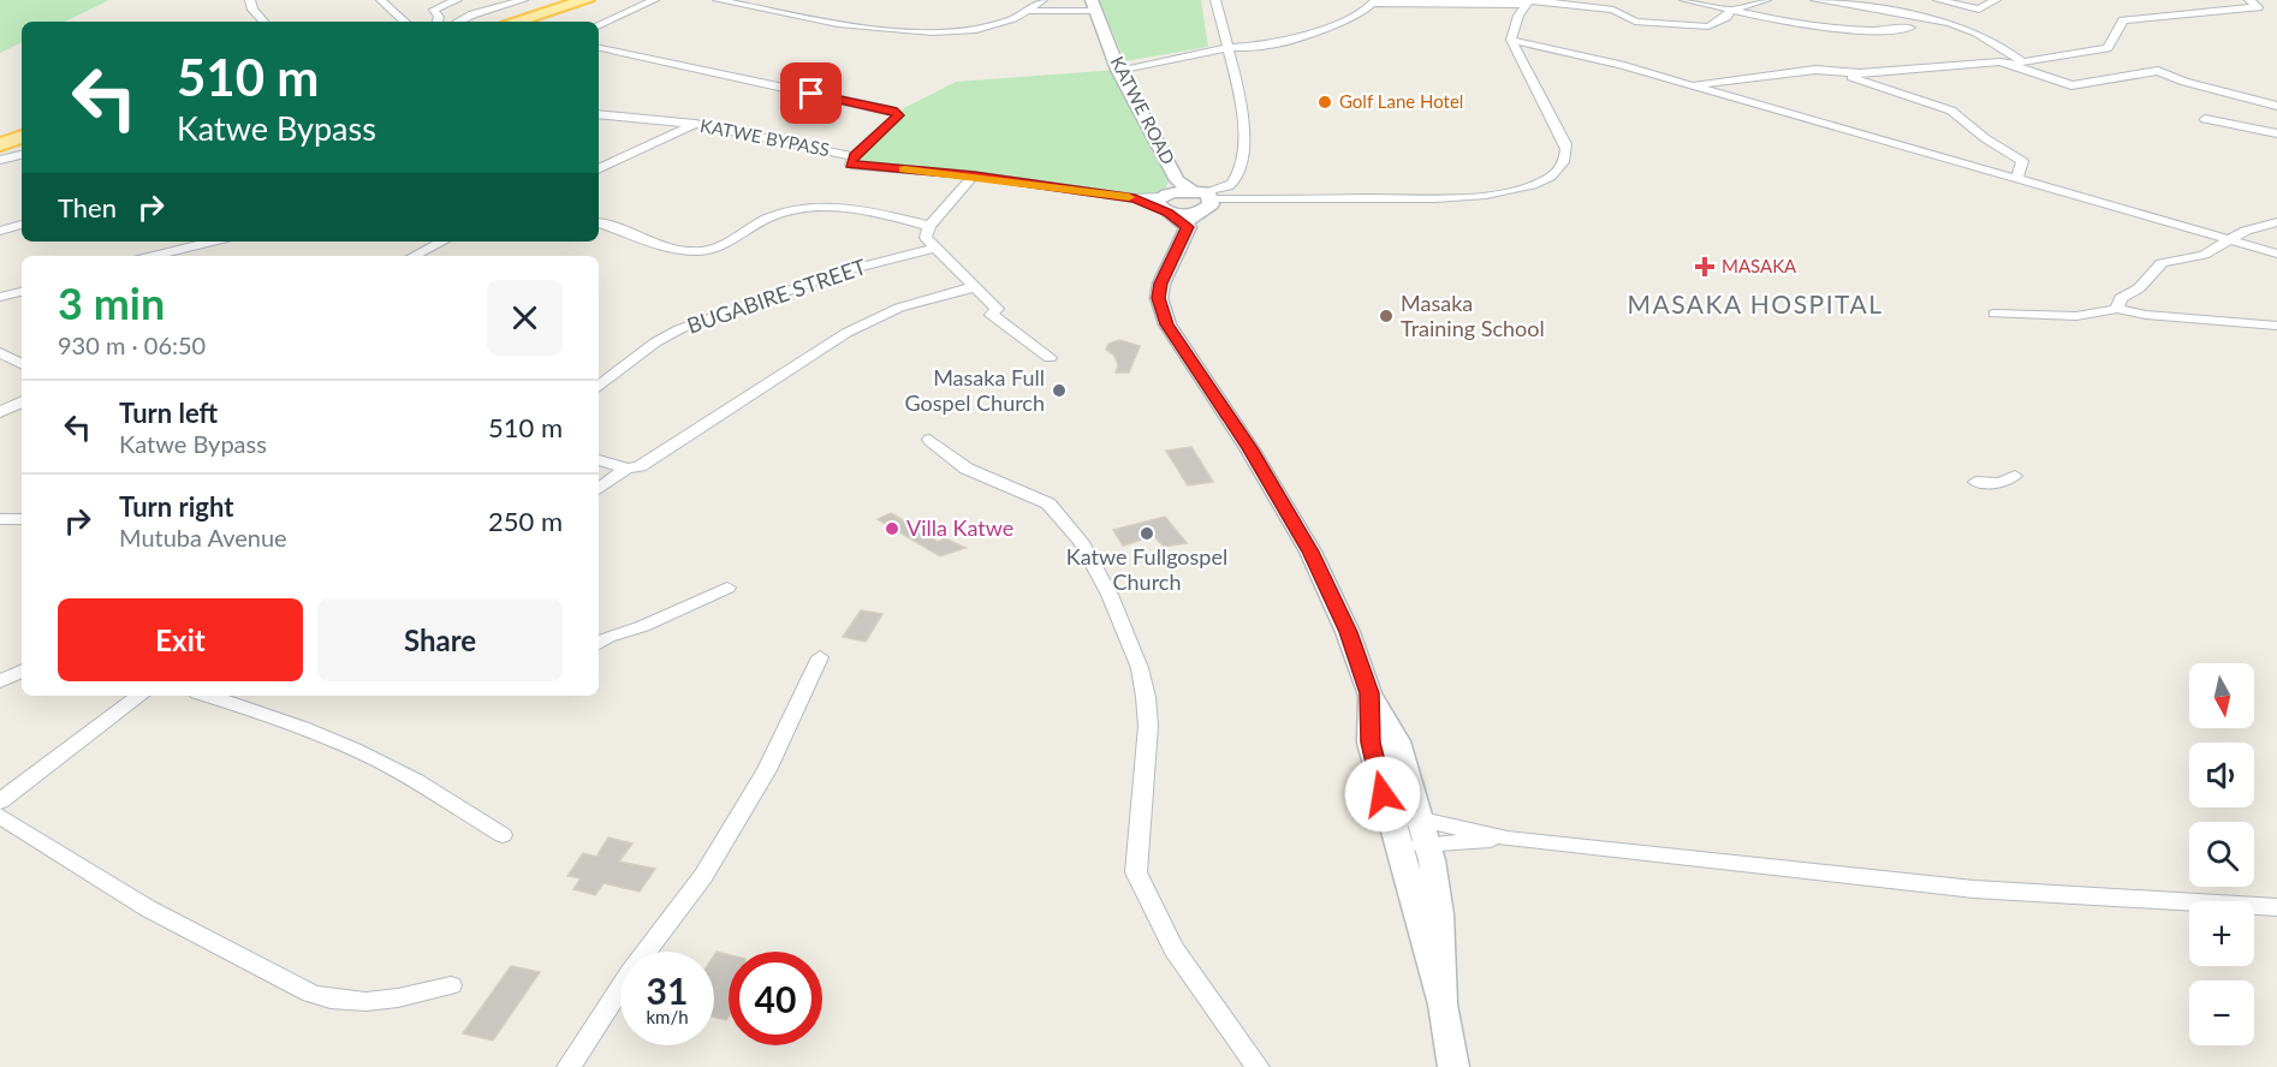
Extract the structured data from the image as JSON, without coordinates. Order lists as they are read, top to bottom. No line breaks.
{"streets":{"street":["KATWE ROAD","KATWE BYPASS","BUGABIRE STREET"]},"crossings":[["KATWE ROAD","KATWE BYPASS"]],"districts":["MASAKA HOSPITAL"],"places":{"other":["Golf Lane Hotel","Masaka Training School","Masaka Full Gospel Church","Villa Katwe","Katwe Fullgospel Church"],"health":["MASAKA"]},"north":"bottom","page":{"turn":["510 m","Katwe Bypass"],"then":"Then","heading":["3 min","930 m · 06:50"],"list":[{"name":"Turn left","note":"Katwe Bypass","value":"510 m"},{"name":"Turn right","note":"Mutuba Avenue","value":"250 m"}],"buttons":["Exit","Share"],"map_buttons":["+","−"],"speed":"31 km/h","limit":"40"}}
